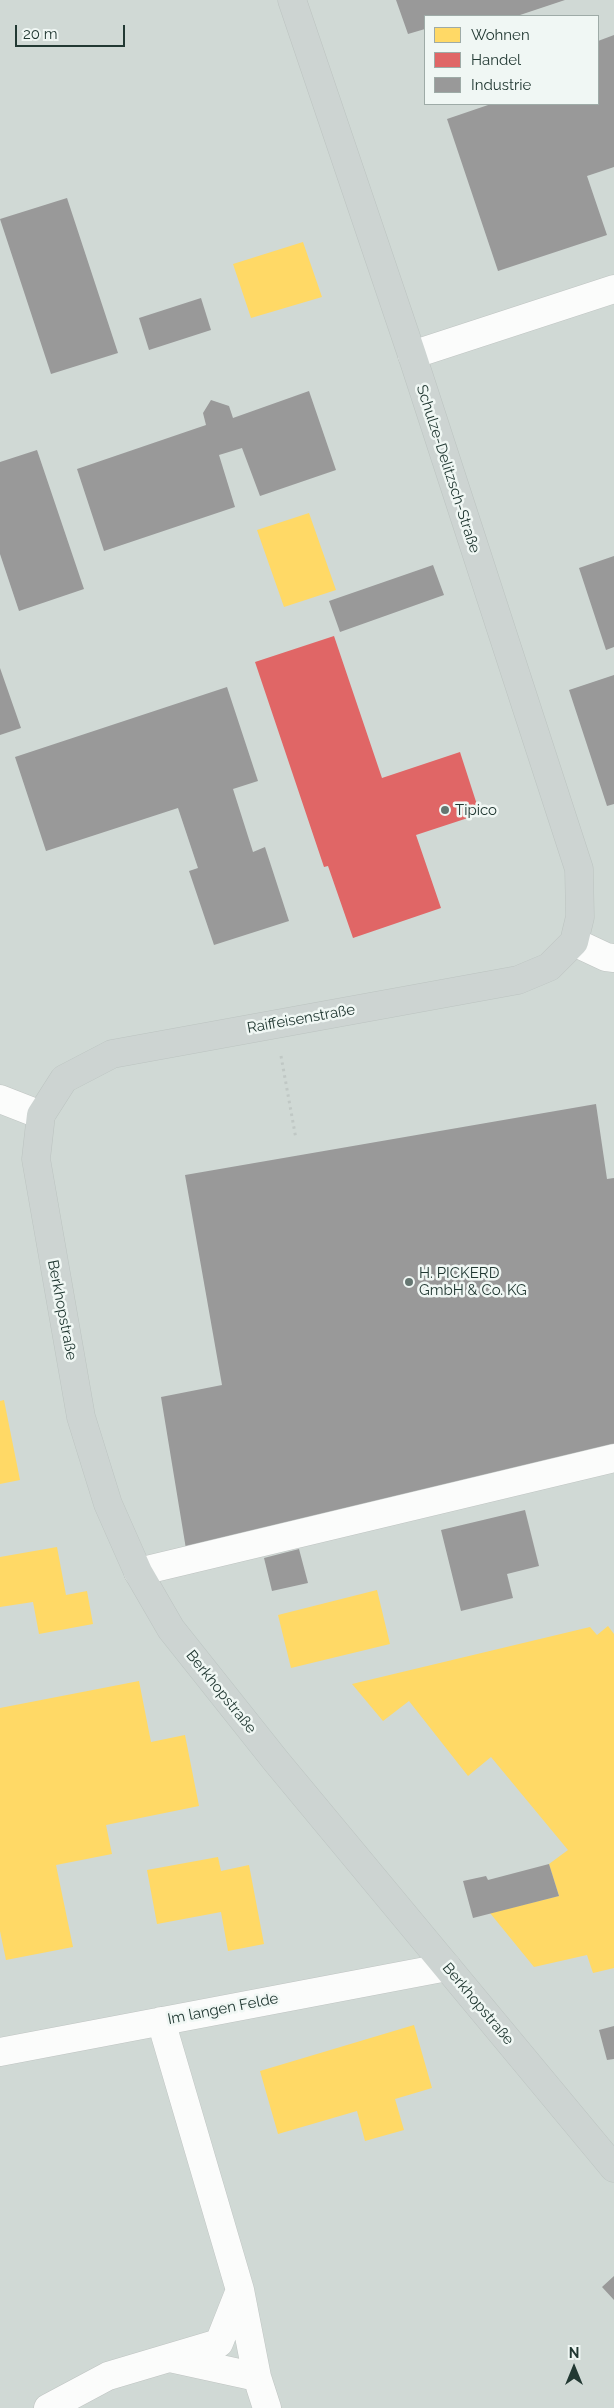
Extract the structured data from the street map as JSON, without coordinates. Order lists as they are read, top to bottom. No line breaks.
{"streets":{"main road":["Schulze-Delitzsch-Straße","Raiffeisenstraße","Berkhopstraße"],"street":["Im langen Felde"]},"crossings":[["Schulze-Delitzsch-Straße","Raiffeisenstraße"],["Raiffeisenstraße","Berkhopstraße"],["Berkhopstraße","Im langen Felde"]],"places":["Tipico","H. PICKERD GmbH & Co. KG"],"legend":["Wohnen","Handel","Industrie"],"scale_bar":"20 m","north":"top"}
